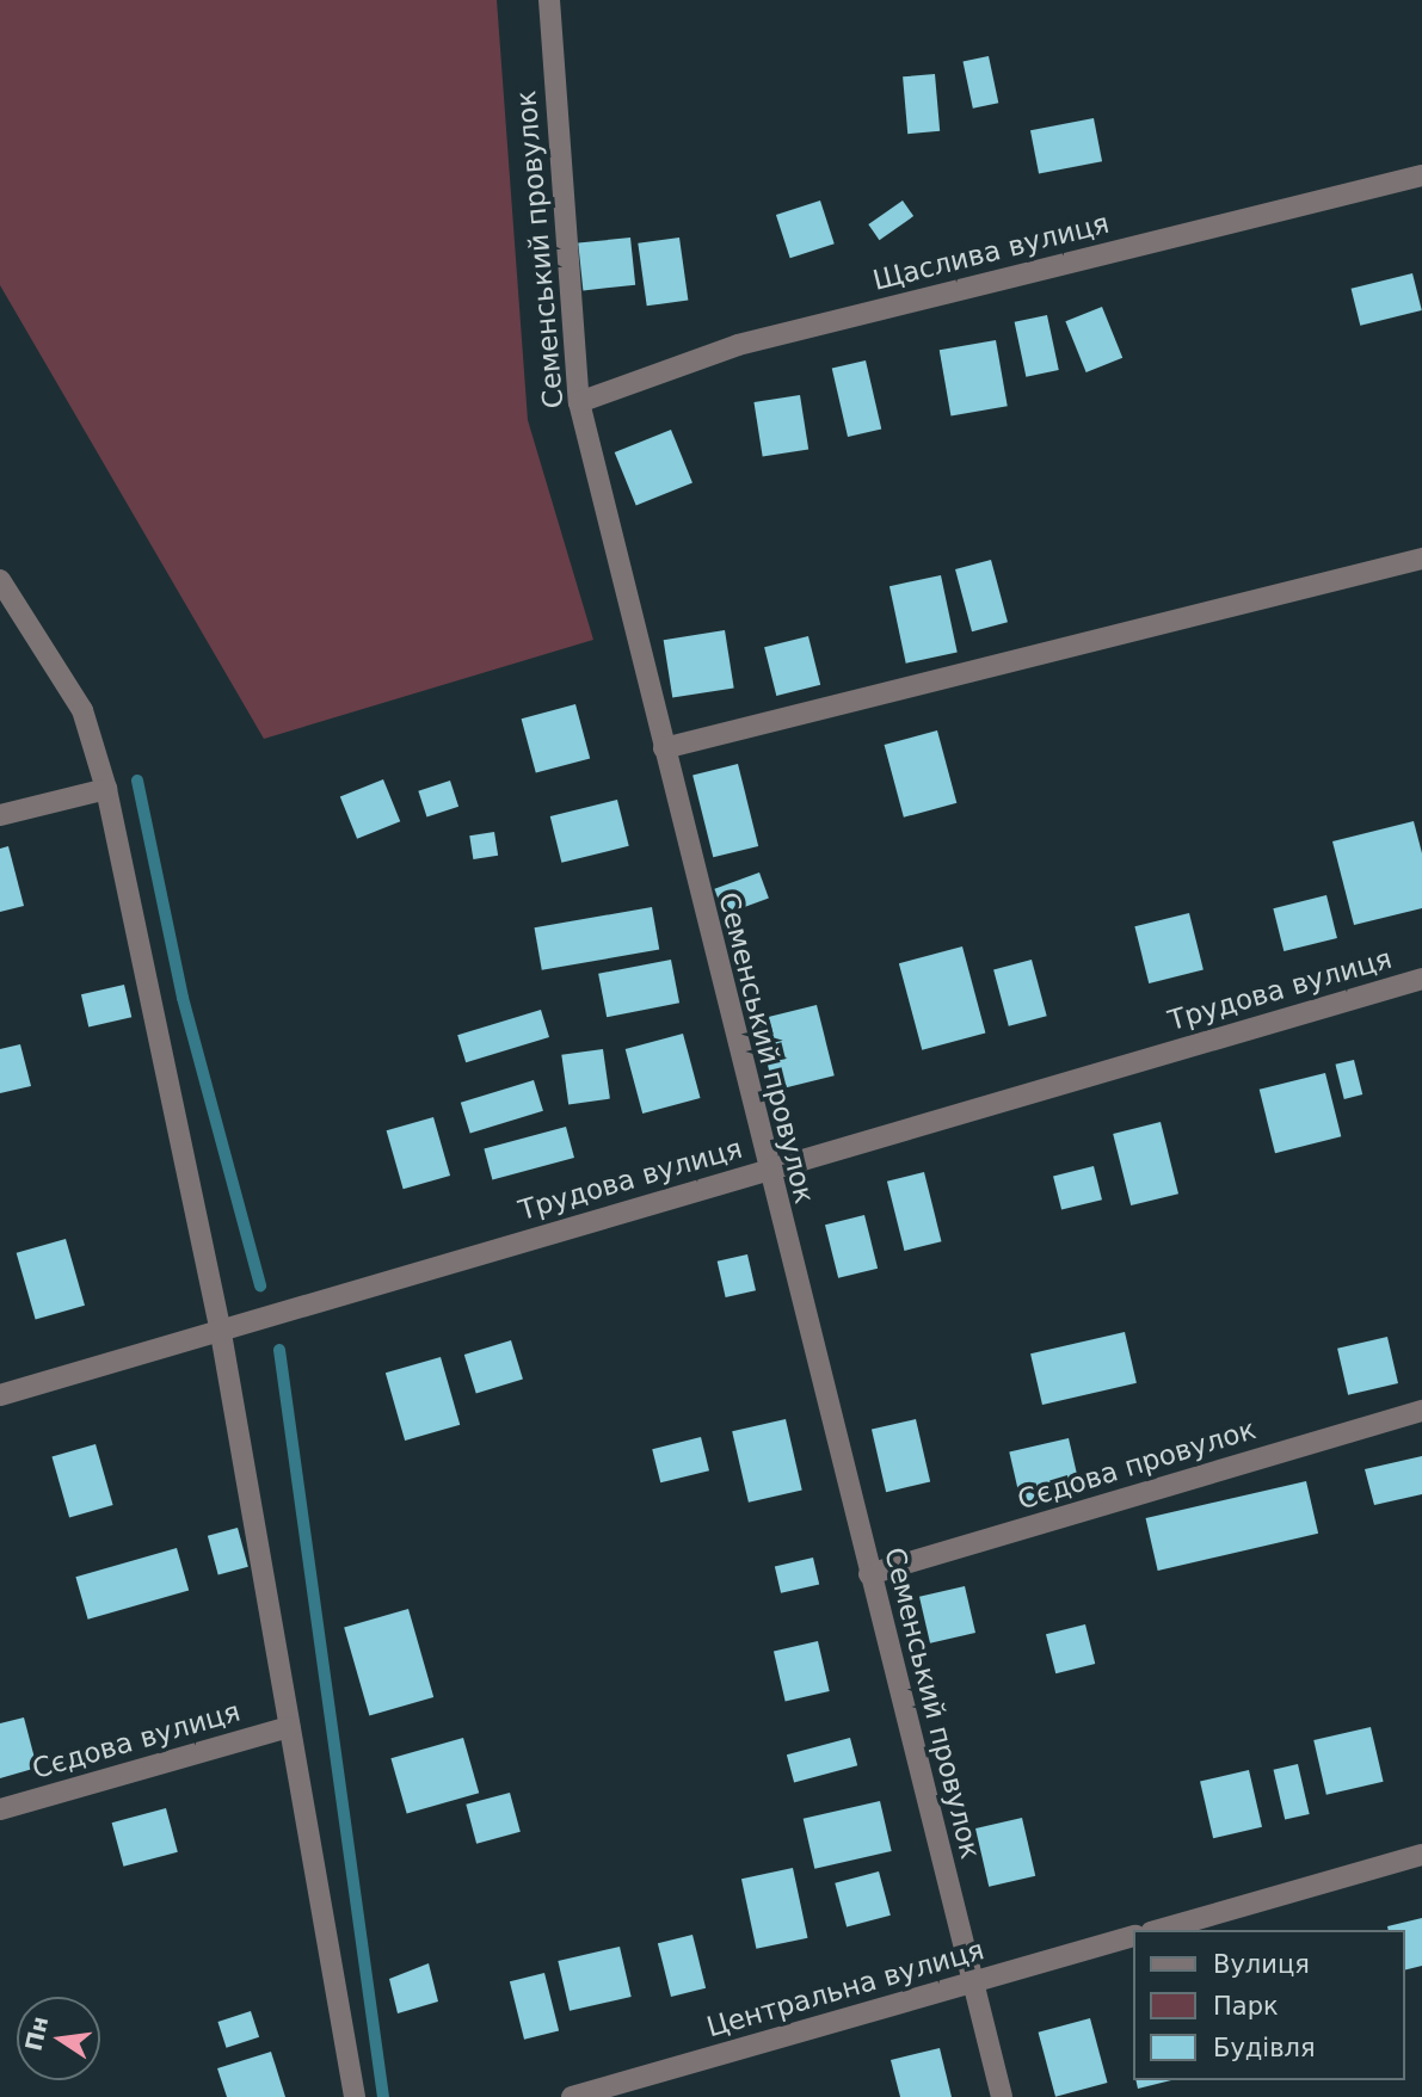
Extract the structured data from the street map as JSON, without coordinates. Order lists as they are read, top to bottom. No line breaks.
{"streets":{"street":["Семенський провулок","Щаслива вулиця","Трудова вулиця","Сєдова провулок","Сєдова вулиця","Центральна вулиця"]},"crossings":[["Семенський провулок","Щаслива вулиця"],["Семенський провулок","Трудова вулиця"],["Семенський провулок","Сєдова провулок"],["Семенський провулок","Центральна вулиця"]],"legend":["Вулиця","Парк","Будівля"],"north":"left"}
